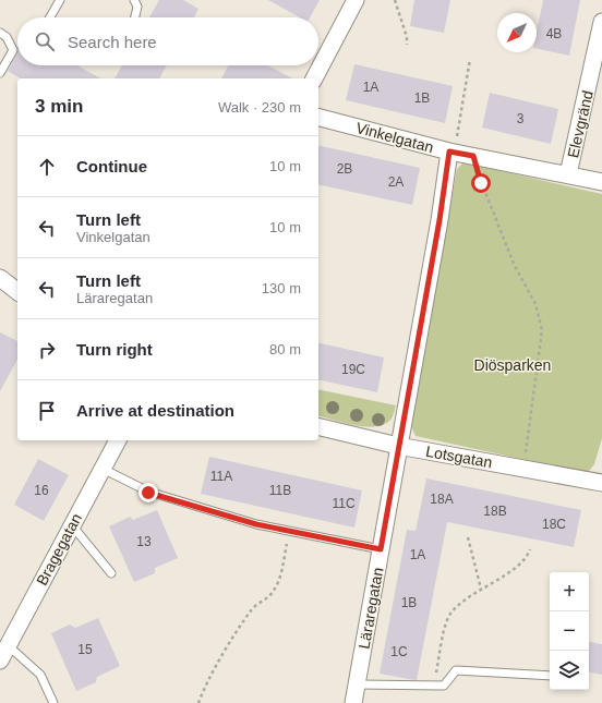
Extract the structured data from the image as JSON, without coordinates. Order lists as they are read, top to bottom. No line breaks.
{"streets":{"street":["Elevgränd","Vinkelgatan","Lotsgatan","Bragegatan","Läraregatan"]},"crossings":[["Elevgränd","Vinkelgatan"],["Vinkelgatan","Läraregatan"],["Lotsgatan","Läraregatan"]],"parks":["Diösparken"],"house_numbers":["4B","1A","1B","3","2B","2A","19C","11A","16","11B","18A","11C","18B","18C","13","1A","1B","15","1C"],"north":"bottom left","page":{"search":"Search here","heading":["3 min","Walk · 230 m"],"list":[["Continue","10 m"],["Turn left","Vinkelgatan","10 m"],["Turn left","Läraregatan","130 m"],["Turn right","80 m"],"Arrive at destination"],"map_buttons":["+","−"]}}
